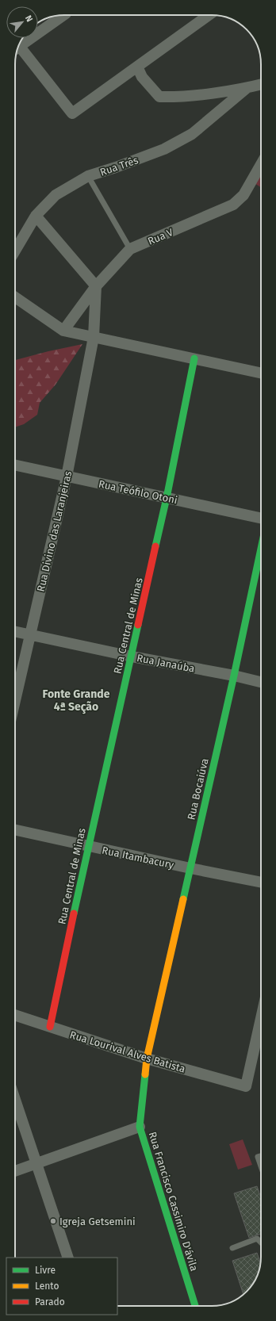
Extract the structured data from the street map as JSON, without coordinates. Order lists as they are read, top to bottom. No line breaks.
{"streets":{"street":["Rua Três","Rua V","Rua Teófilo Otoni","Rua Divino das Laranjeiras","Rua Central de Minas","Rua Janaúba","Rua Bocaiúva","Rua Itambacury","Rua Lourival Alves Batista","Rua Francisco Cassimiro D'ávila"]},"crossings":[["Rua V","Rua Divino das Laranjeiras"],["Rua Teófilo Otoni","Rua Divino das Laranjeiras"],["Rua Teófilo Otoni","Rua Central de Minas"],["Rua Divino das Laranjeiras","Rua Janaúba"],["Rua Central de Minas","Rua Janaúba"],["Rua Central de Minas","Rua Itambacury"],["Rua Central de Minas","Rua Lourival Alves Batista"],["Rua Janaúba","Rua Bocaiúva"],["Rua Bocaiúva","Rua Itambacury"],["Rua Bocaiúva","Rua Lourival Alves Batista"],["Rua Bocaiúva","Rua Francisco Cassimiro D'ávila"],["Rua Lourival Alves Batista","Rua Francisco Cassimiro D'ávila"]],"districts":["Fonte Grande 4ª Seção"],"places":["Igreja Getsemini"],"legend":["Livre","Lento","Parado"],"north":"top right"}
